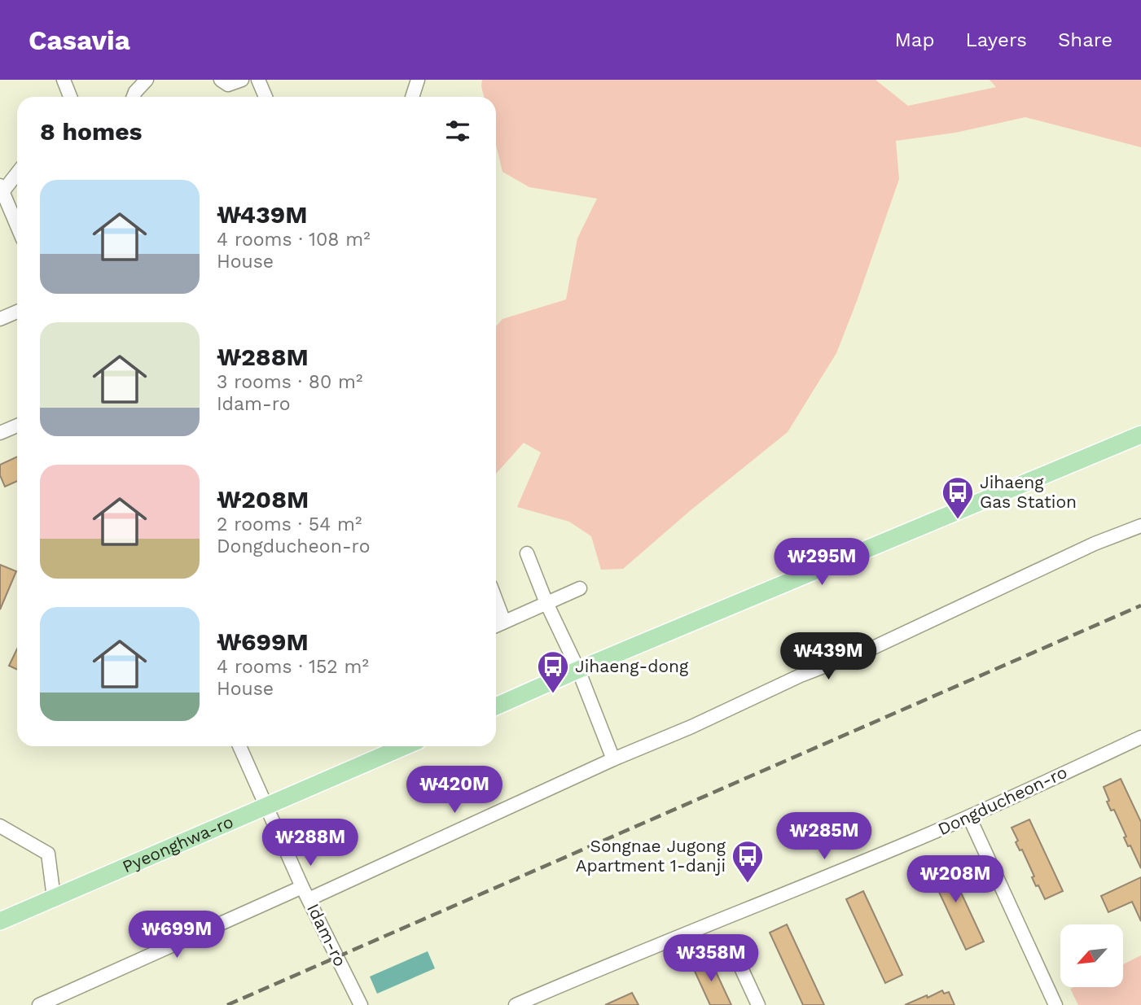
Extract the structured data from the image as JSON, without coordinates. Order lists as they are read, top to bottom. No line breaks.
{"streets":{"main road":["Pyeonghwa-ro"],"street":["Dongducheon-ro","Idam-ro"]},"crossings":[["Pyeonghwa-ro","Idam-ro"]],"places":{"bus stop":["Jihaeng Gas Station","Jihaeng-dong","Songnae Jugong Apartment 1-danji"]},"north":"bottom left","page":{"header":"Casavia","nav":["Map","Layers","Share"],"heading":"8 homes","list":[{"name":"₩439M","note":"4 rooms · 108 m² · House"},{"name":"₩288M","note":"3 rooms · 80 m² · Idam-ro"},{"name":"₩208M","note":"2 rooms · 54 m² · Dongducheon-ro"},{"name":"₩699M","note":"4 rooms · 152 m² · House"}],"price":["₩295M","₩439M","₩420M","₩285M","₩288M","₩208M","₩699M","₩358M"]}}
